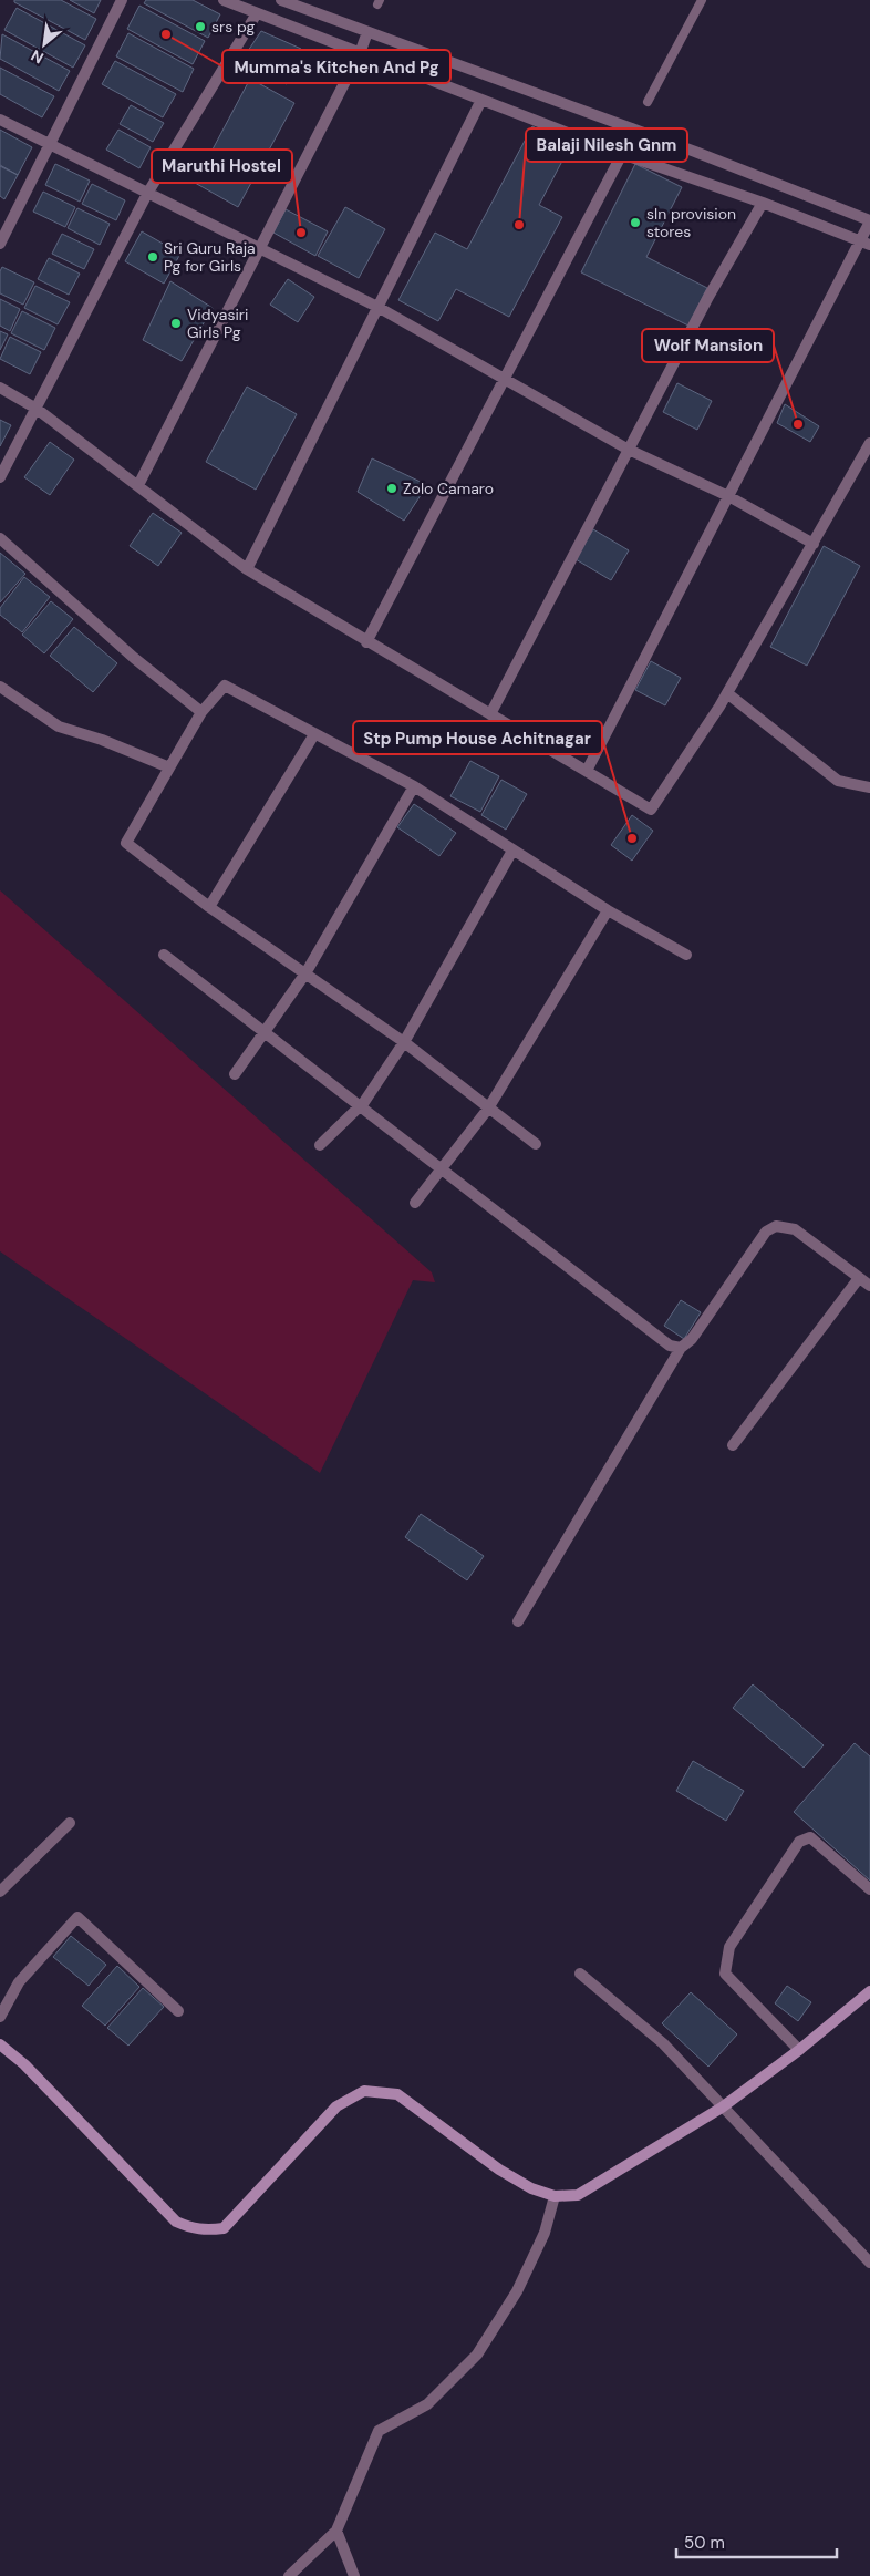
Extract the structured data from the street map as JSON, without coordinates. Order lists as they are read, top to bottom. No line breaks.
{"places":["srs pg","Mumma's Kitchen And Pg","sln provision stores","Balaji Nilesh Gnm","Maruthi Hostel","Sri Guru Raja Pg for Girls","Vidyasiri Girls Pg","Wolf Mansion","Zolo Camaro","Stp Pump House Achitnagar"],"scale_bar":"50 m","north":"bottom left"}
